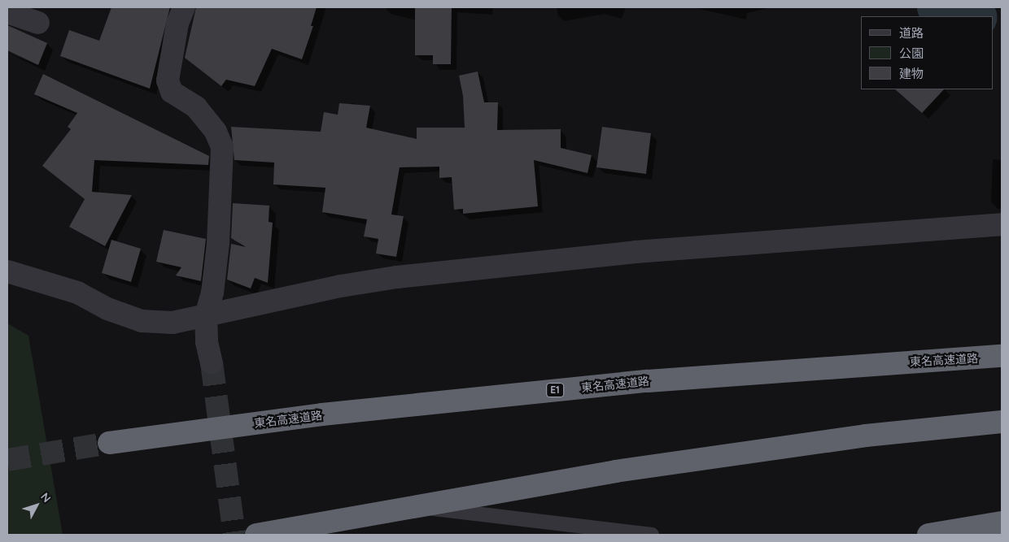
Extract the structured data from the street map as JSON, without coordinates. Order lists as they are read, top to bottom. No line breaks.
{"streets":{"highway":["東名高速道路","E1"]},"legend":["道路","公園","建物"],"north":"top right"}
